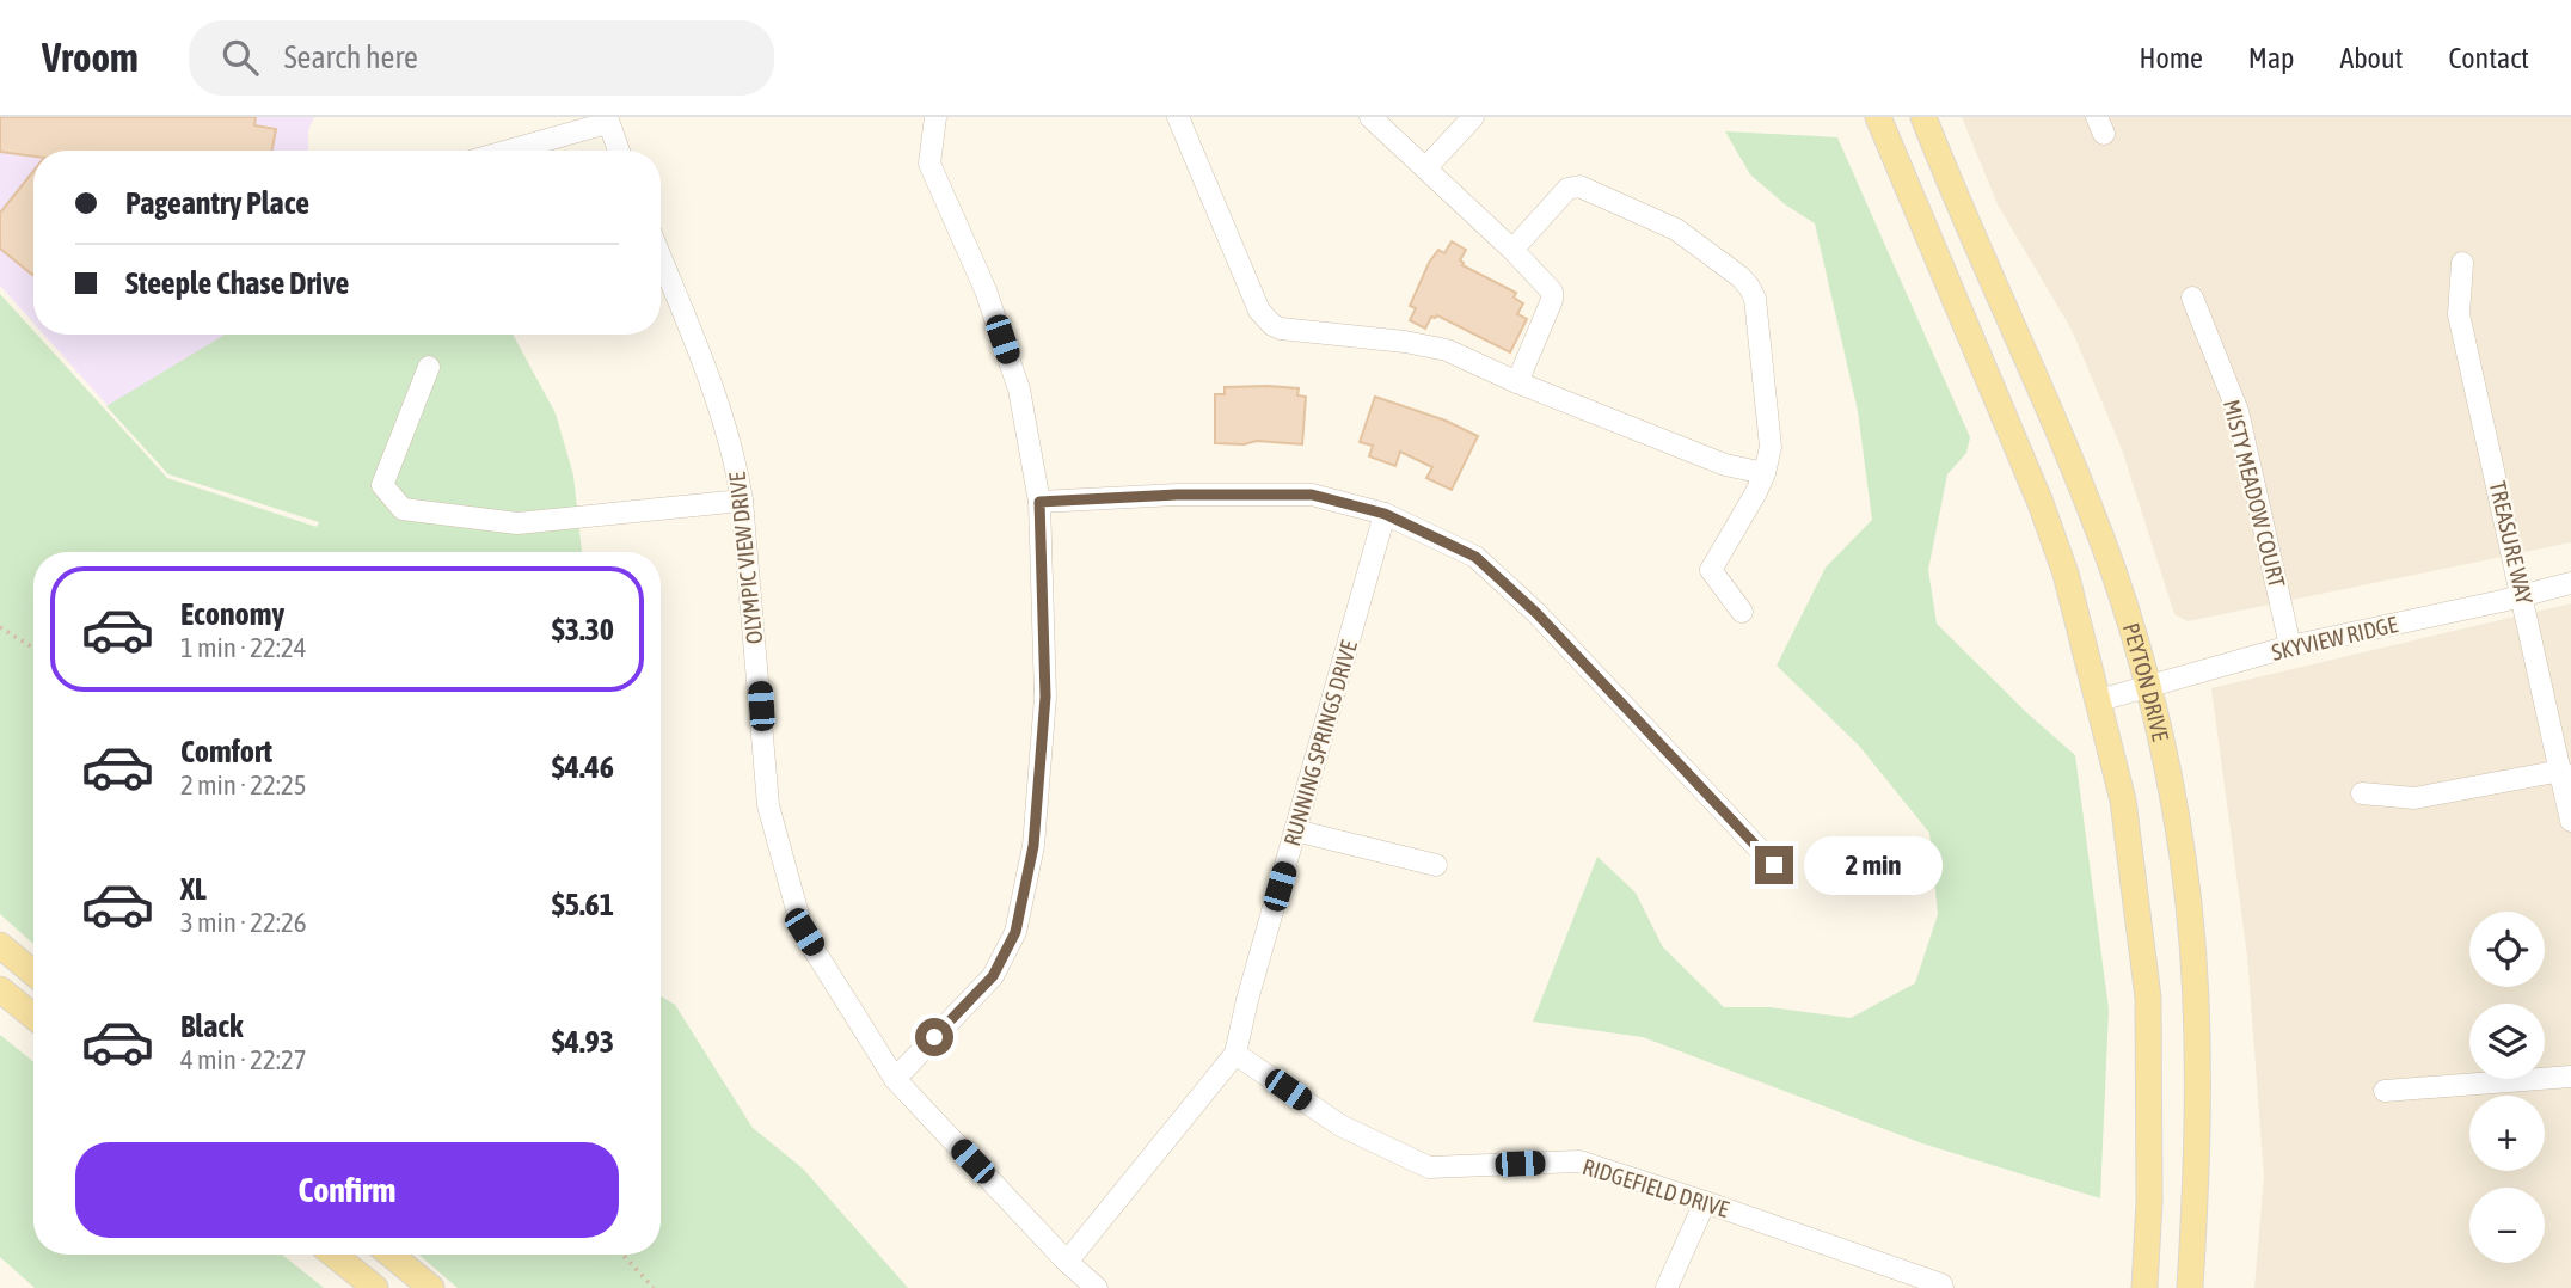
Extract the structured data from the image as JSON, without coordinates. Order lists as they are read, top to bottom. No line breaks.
{"streets":{"main road":["PEYTON DRIVE"],"street":["MISTY MEADOW COURT","TREASURE WAY","OLYMPIC VIEW DRIVE","SKYVIEW RIDGE","RUNNING SPRINGS DRIVE","RIDGEFIELD DRIVE"]},"crossings":[["MISTY MEADOW COURT","SKYVIEW RIDGE"],["TREASURE WAY","SKYVIEW RIDGE"],["OLYMPIC VIEW DRIVE","RUNNING SPRINGS DRIVE"],["SKYVIEW RIDGE","PEYTON DRIVE"],["RUNNING SPRINGS DRIVE","RIDGEFIELD DRIVE"]],"page":{"header":"Vroom","search":"Search here","nav":["Home","Map","About","Contact"],"banner":["Pageantry Place","Steeple Chase Drive"],"list":[{"name":"Economy","note":"1 min · 22:24","value":"$3.30"},{"name":"Comfort","note":"2 min · 22:25","value":"$4.46"},{"name":"XL","note":"3 min · 22:26","value":"$5.61"},{"name":"Black","note":"4 min · 22:27","value":"$4.93"}],"bubble":"2 min","map_buttons":["+","−"],"buttons":"Confirm"}}
